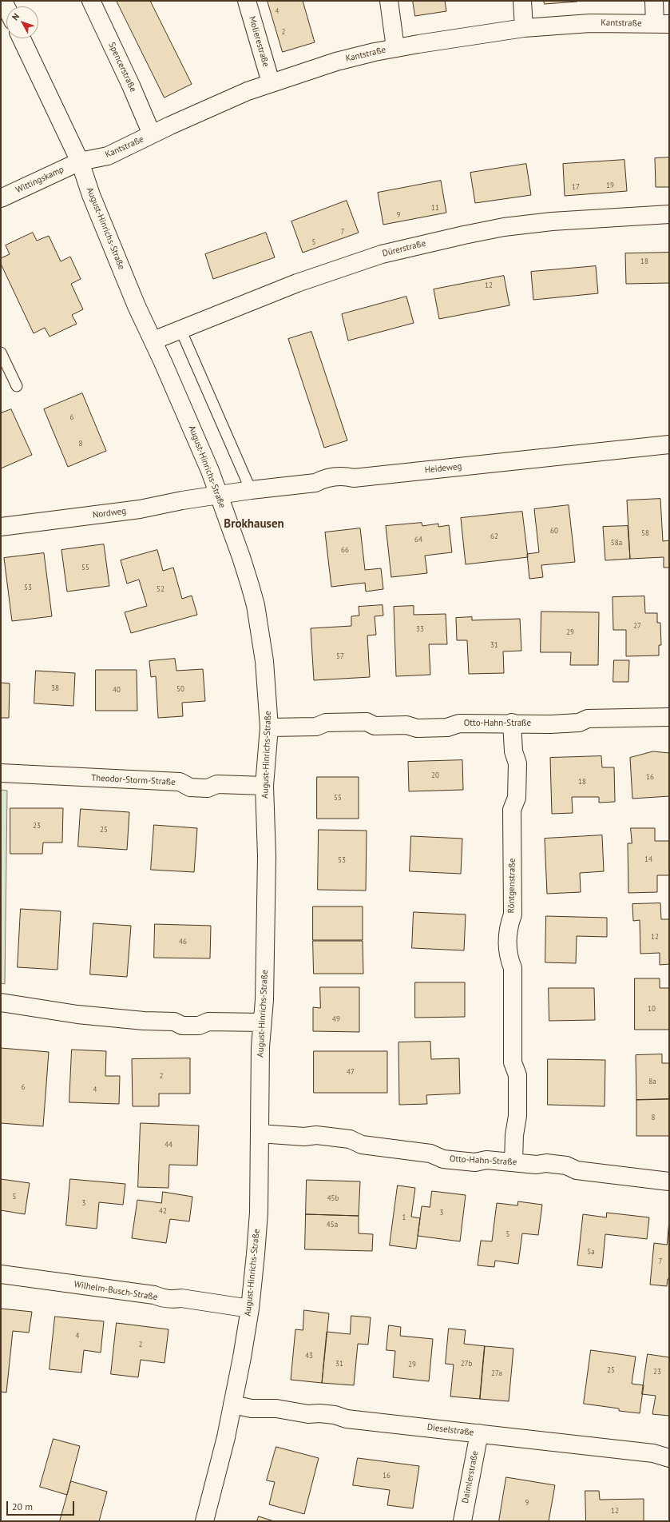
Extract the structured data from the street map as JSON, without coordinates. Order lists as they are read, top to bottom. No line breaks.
{"streets":{"street":["Kantstraße","Molierestraße","Spencerstraße","Wittingskamp","August-Hinrichs-Straße","Dürerstraße","Heideweg","Nordweg","Otto-Hahn-Straße","Theodor-Storm-Straße","Röntgenstraße","Wilhelm-Busch-Straße","Dieselstraße","Daimlerstraße"]},"crossings":[["Kantstraße","Molierestraße"],["Kantstraße","Spencerstraße"],["Kantstraße","Wittingskamp"],["Kantstraße","August-Hinrichs-Straße"],["Wittingskamp","August-Hinrichs-Straße"],["August-Hinrichs-Straße","Dürerstraße"],["August-Hinrichs-Straße","Heideweg"],["August-Hinrichs-Straße","Nordweg"],["August-Hinrichs-Straße","Otto-Hahn-Straße"],["August-Hinrichs-Straße","Theodor-Storm-Straße"],["August-Hinrichs-Straße","Wilhelm-Busch-Straße"],["August-Hinrichs-Straße","Dieselstraße"],["Heideweg","Nordweg"],["Otto-Hahn-Straße","Röntgenstraße"],["Dieselstraße","Daimlerstraße"]],"districts":["Brokhausen"],"house_numbers":["4","2","19","17","11","9","7","5","18","12","6","8","60","58","62","64","58a","66","55","53","52","27","33","29","31","57","38","50","40","20","16","18","55","23","25","14","53","12","46","10","49","47","2","8a","6","4","8","44","5","45b","3","42","3","1","45a","5","5a","7","4","2","43","31","27b","29","25","23","27a","16","9","12"],"scale_bar":"20 m","north":"top left"}
